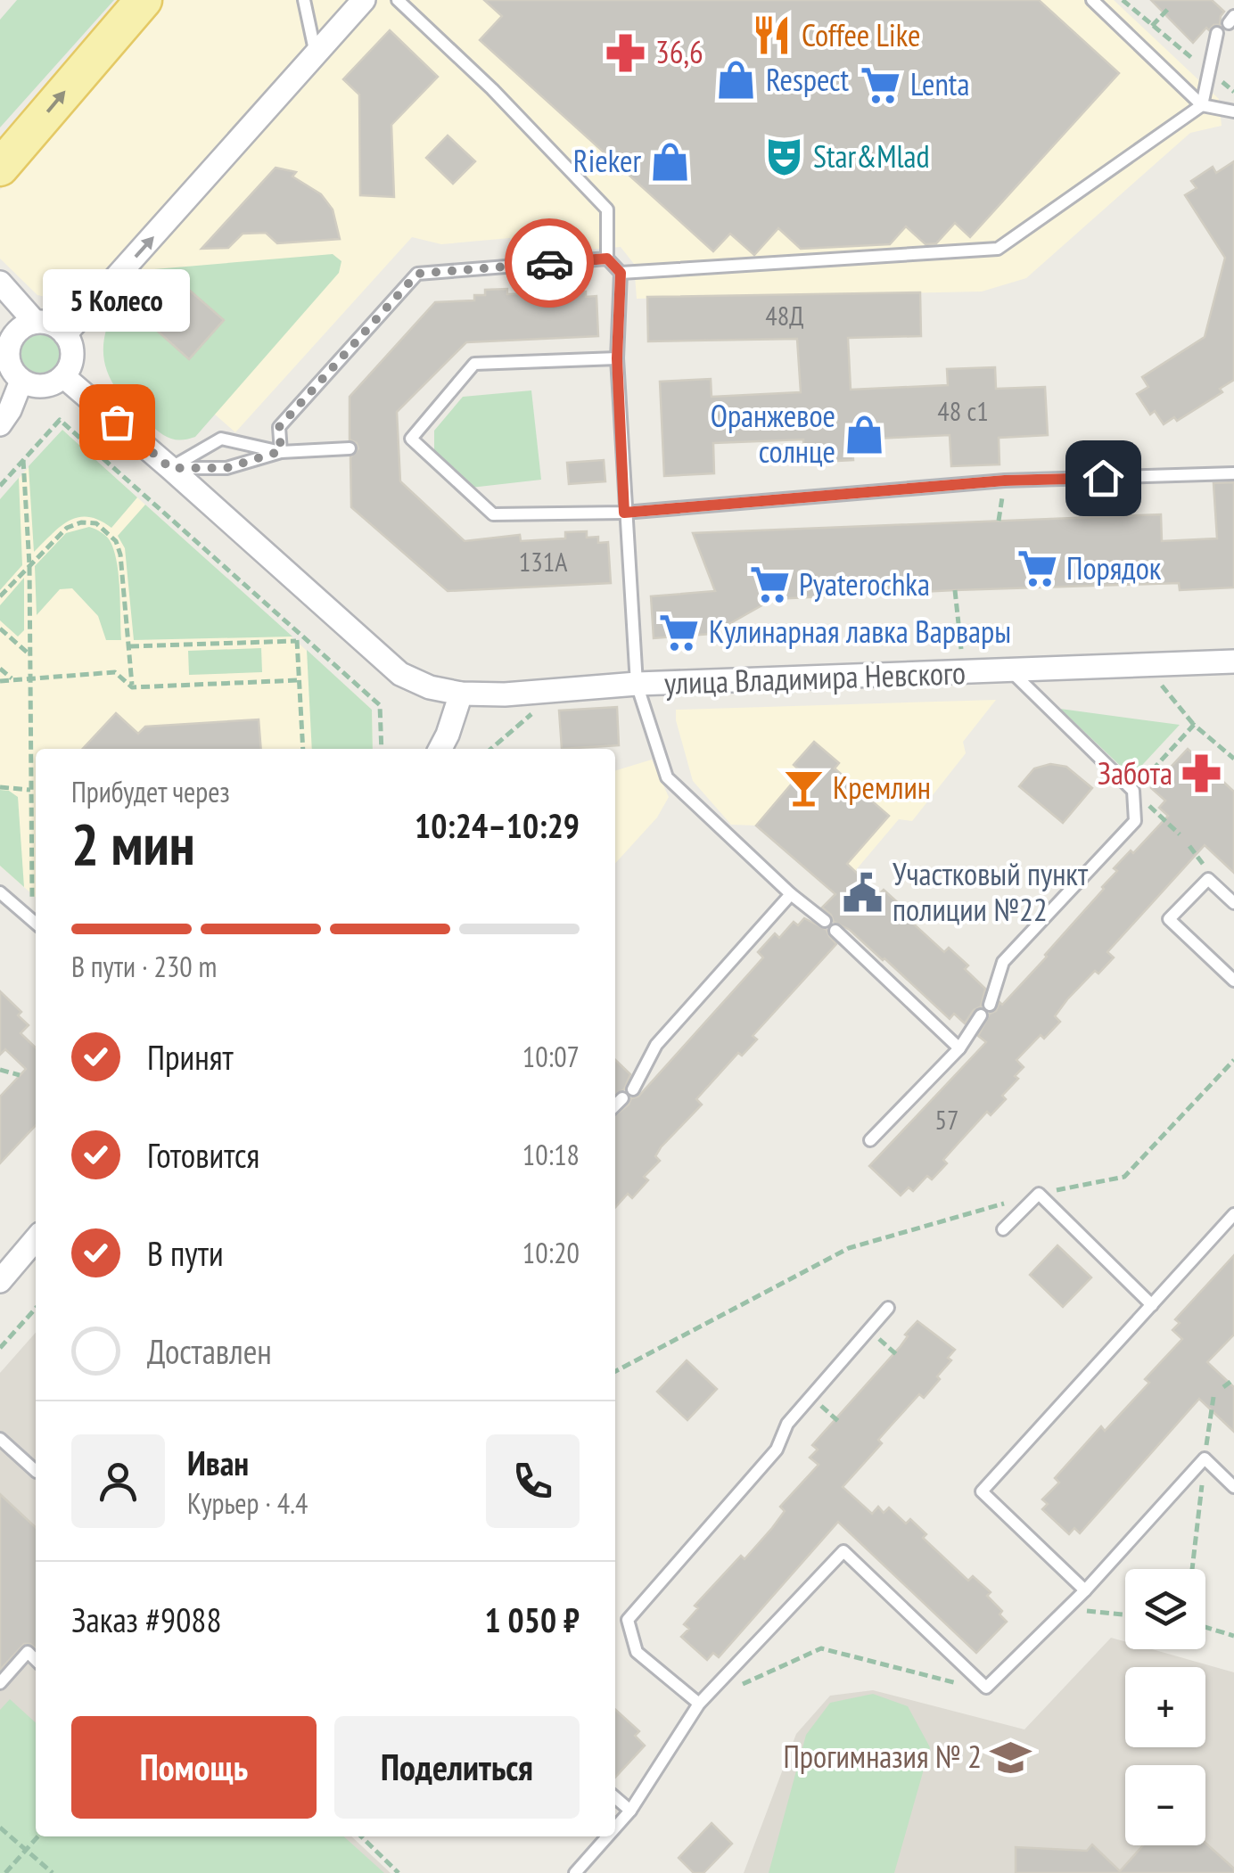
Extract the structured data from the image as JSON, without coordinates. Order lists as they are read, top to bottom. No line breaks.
{"streets":{"street":["улица Владимира Невского"]},"places":{"restaurant":["Coffee Like"],"pharmacy":["36,6","Забота"],"shop":["Respect","Rieker","Оранжевое солнце"],"supermarket":["Lenta","Порядок","Pyaterochka","Кулинарная лавка Варвары"],"theatre":["Star&Mlad"],"other":["5 Колесо"],"bar":["Кремлин"],"public building":["Участковый пункт полиции №22"],"school or university":["Прогимназия № 2"]},"house_numbers":["48Д","48 с1","131А","57"],"page":{"bubble":"5 Колесо","heading":["2 мин","Прибудет через","10:24–10:29"],"panel":["Иван","Курьер · 4.4","Заказ #9088","1 050 ₽"],"bar":"В пути · 230 m","list":[["Принят","10:07"],["Готовится","10:18"],["В пути","10:20"],"Доставлен"],"map_buttons":["+","−"],"buttons":["Помощь","Поделиться"]}}
